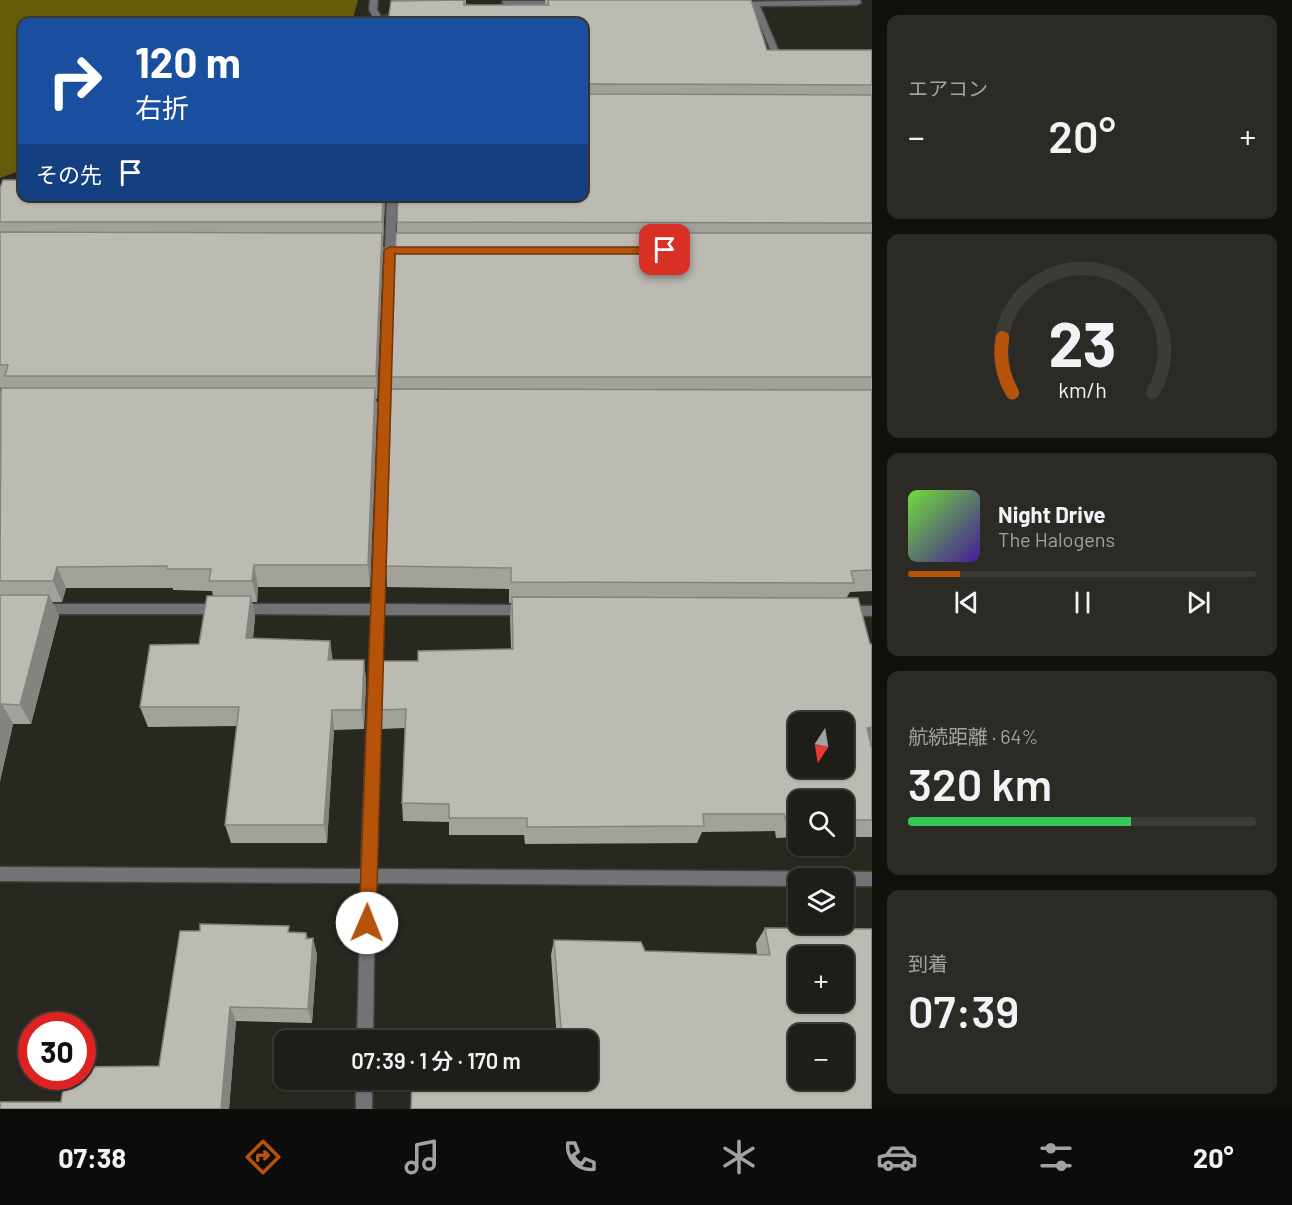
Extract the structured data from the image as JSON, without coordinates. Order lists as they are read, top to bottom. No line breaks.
{"north":"bottom","page":{"tile":["エアコン",["航続距離 · 64%","320 km"],["到着","07:39"]],"turn":["120 m","右折"],"heat":["−","20°","+"],"then":"その先","song":["Night Drive","The Halogens"],"map_buttons":["+","−"],"limit":"30","trip":"07:39 · 1 分 · 170 m","tabs":["07:38","20°"],"gauge":["23","km/h"]}}
